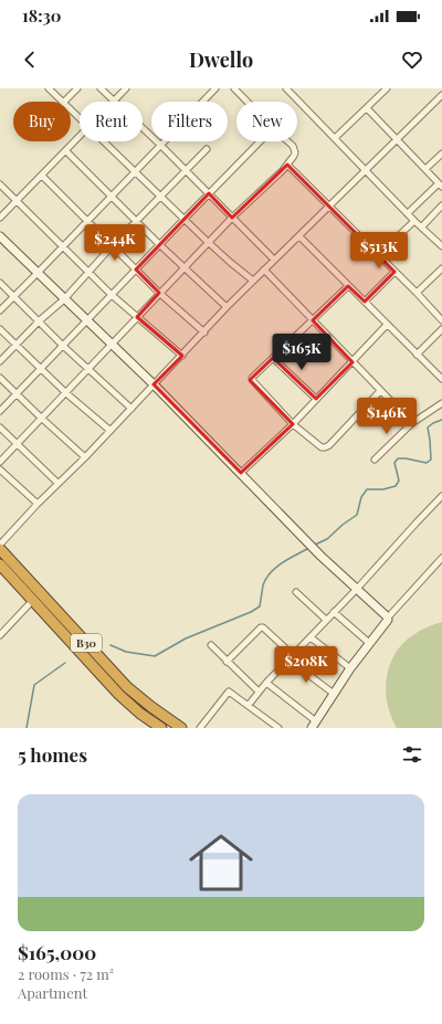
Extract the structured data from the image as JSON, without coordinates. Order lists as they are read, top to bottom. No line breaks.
{"streets":{"highway":["B30"]},"page":{"status":"18:30","header":"Dwello","chip":["Buy","Rent","Filters","New"],"price":["$244K","$513K","$165K","$146K","$208K"],"heading":"5 homes","list":[{"name":"$165,000","note":"2 rooms · 72 m² · Apartment"}]}}
